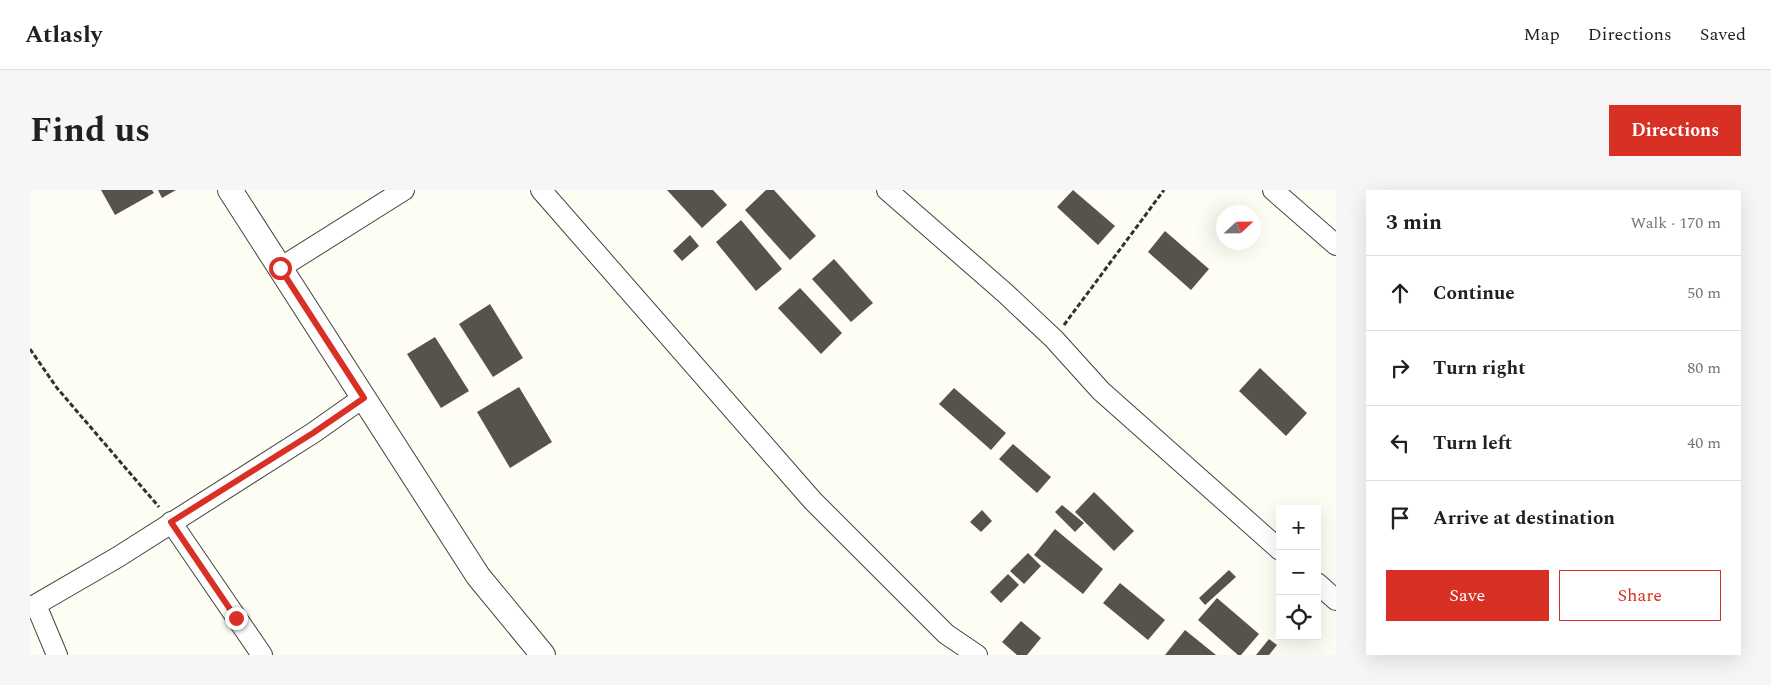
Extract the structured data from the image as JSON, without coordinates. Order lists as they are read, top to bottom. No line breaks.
{"north":"right","page":{"header":"Atlasly","nav":["Map","Directions","Saved"],"title":"Find us","buttons":["Directions",["Save","Share"]],"heading":["3 min","Walk · 170 m"],"list":[["Continue","50 m"],["Turn right","80 m"],["Turn left","40 m"],"Arrive at destination"],"map_buttons":["+","−"]}}
